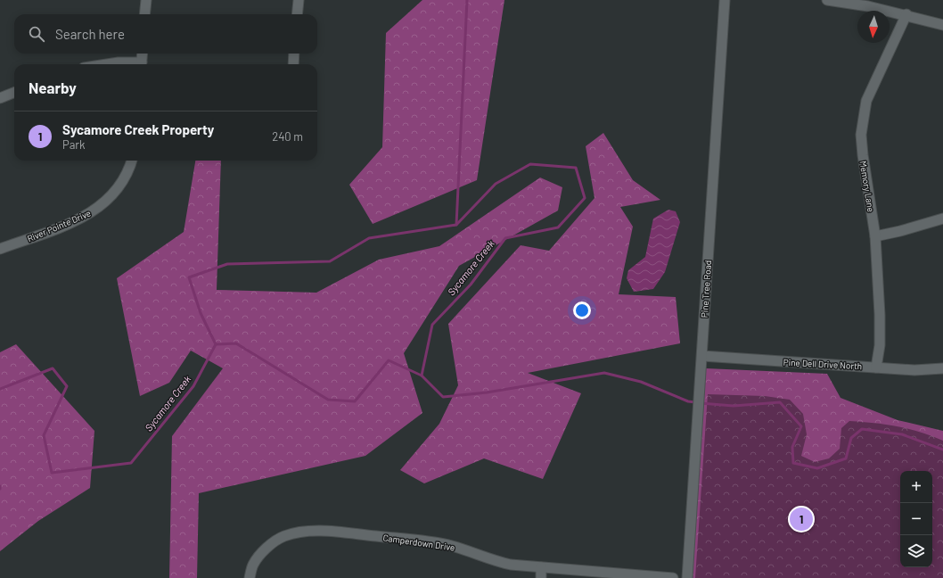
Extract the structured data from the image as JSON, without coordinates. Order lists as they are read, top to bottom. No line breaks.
{"streets":{"street":["Memory Lane","River Pointe Drive","Pine Tree Road","Pine Dell Drive North","Camperdown Drive"]},"crossings":[["Memory Lane","Pine Dell Drive North"],["Pine Tree Road","Pine Dell Drive North"]],"water":["Sycamore Creek"],"north":"bottom","page":{"search":"Search here","heading":"Nearby","list":[{"mark":"1","name":"Sycamore Creek Property","note":"Park","value":"240 m"}],"map_buttons":["+","−"],"pins":"1"}}
